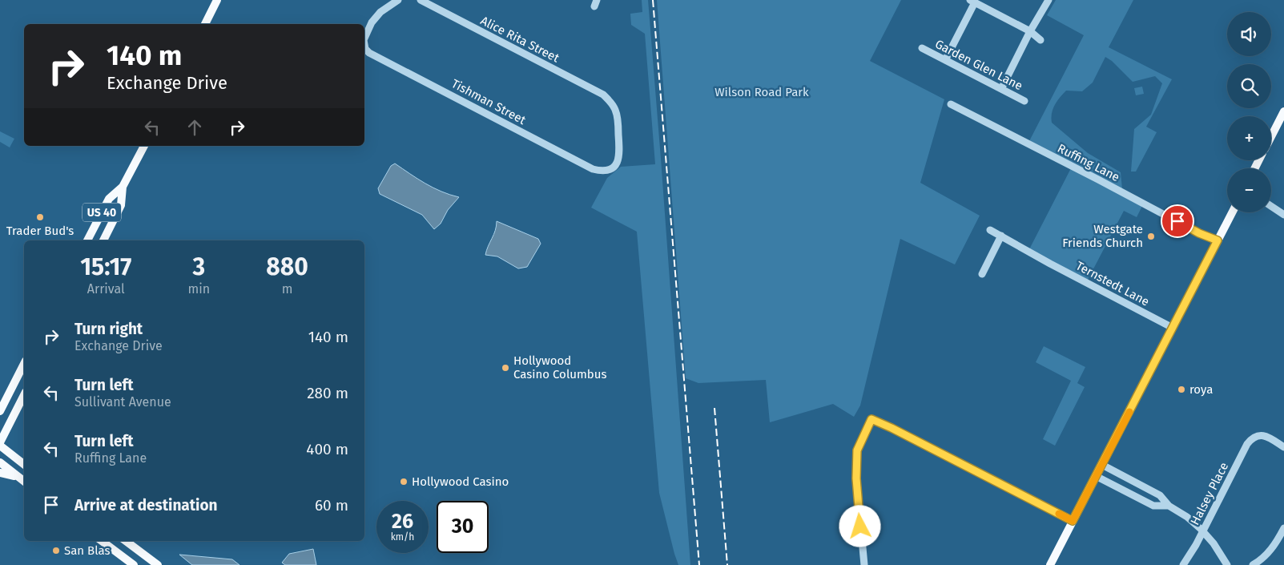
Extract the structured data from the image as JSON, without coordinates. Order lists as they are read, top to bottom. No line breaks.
{"streets":{"main road":["US 40"],"street":["Alice Rita Street","Garden Glen Lane","Tishman Street","Ruffing Lane","Ternstedt Lane","Halsey Place"]},"crossings":[["Alice Rita Street","Tishman Street"]],"parks":["Wilson Road Park"],"places":["Trader Bud's","Westgate Friends Church","Hollywood Casino Columbus","roya","Hollywood Casino","San Blas"],"page":{"map_buttons":["+","−"],"turn":["140 m","Exchange Drive"],"eta":["15:17","Arrival","3","min","880","m"],"list":[{"name":"Turn right","note":"Exchange Drive","value":"140 m"},{"name":"Turn left","note":"Sullivant Avenue","value":"280 m"},{"name":"Turn left","note":"Ruffing Lane","value":"400 m"},{"name":"Arrive at destination","value":"60 m"}],"speed":"26 km/h","limit":"30"}}
